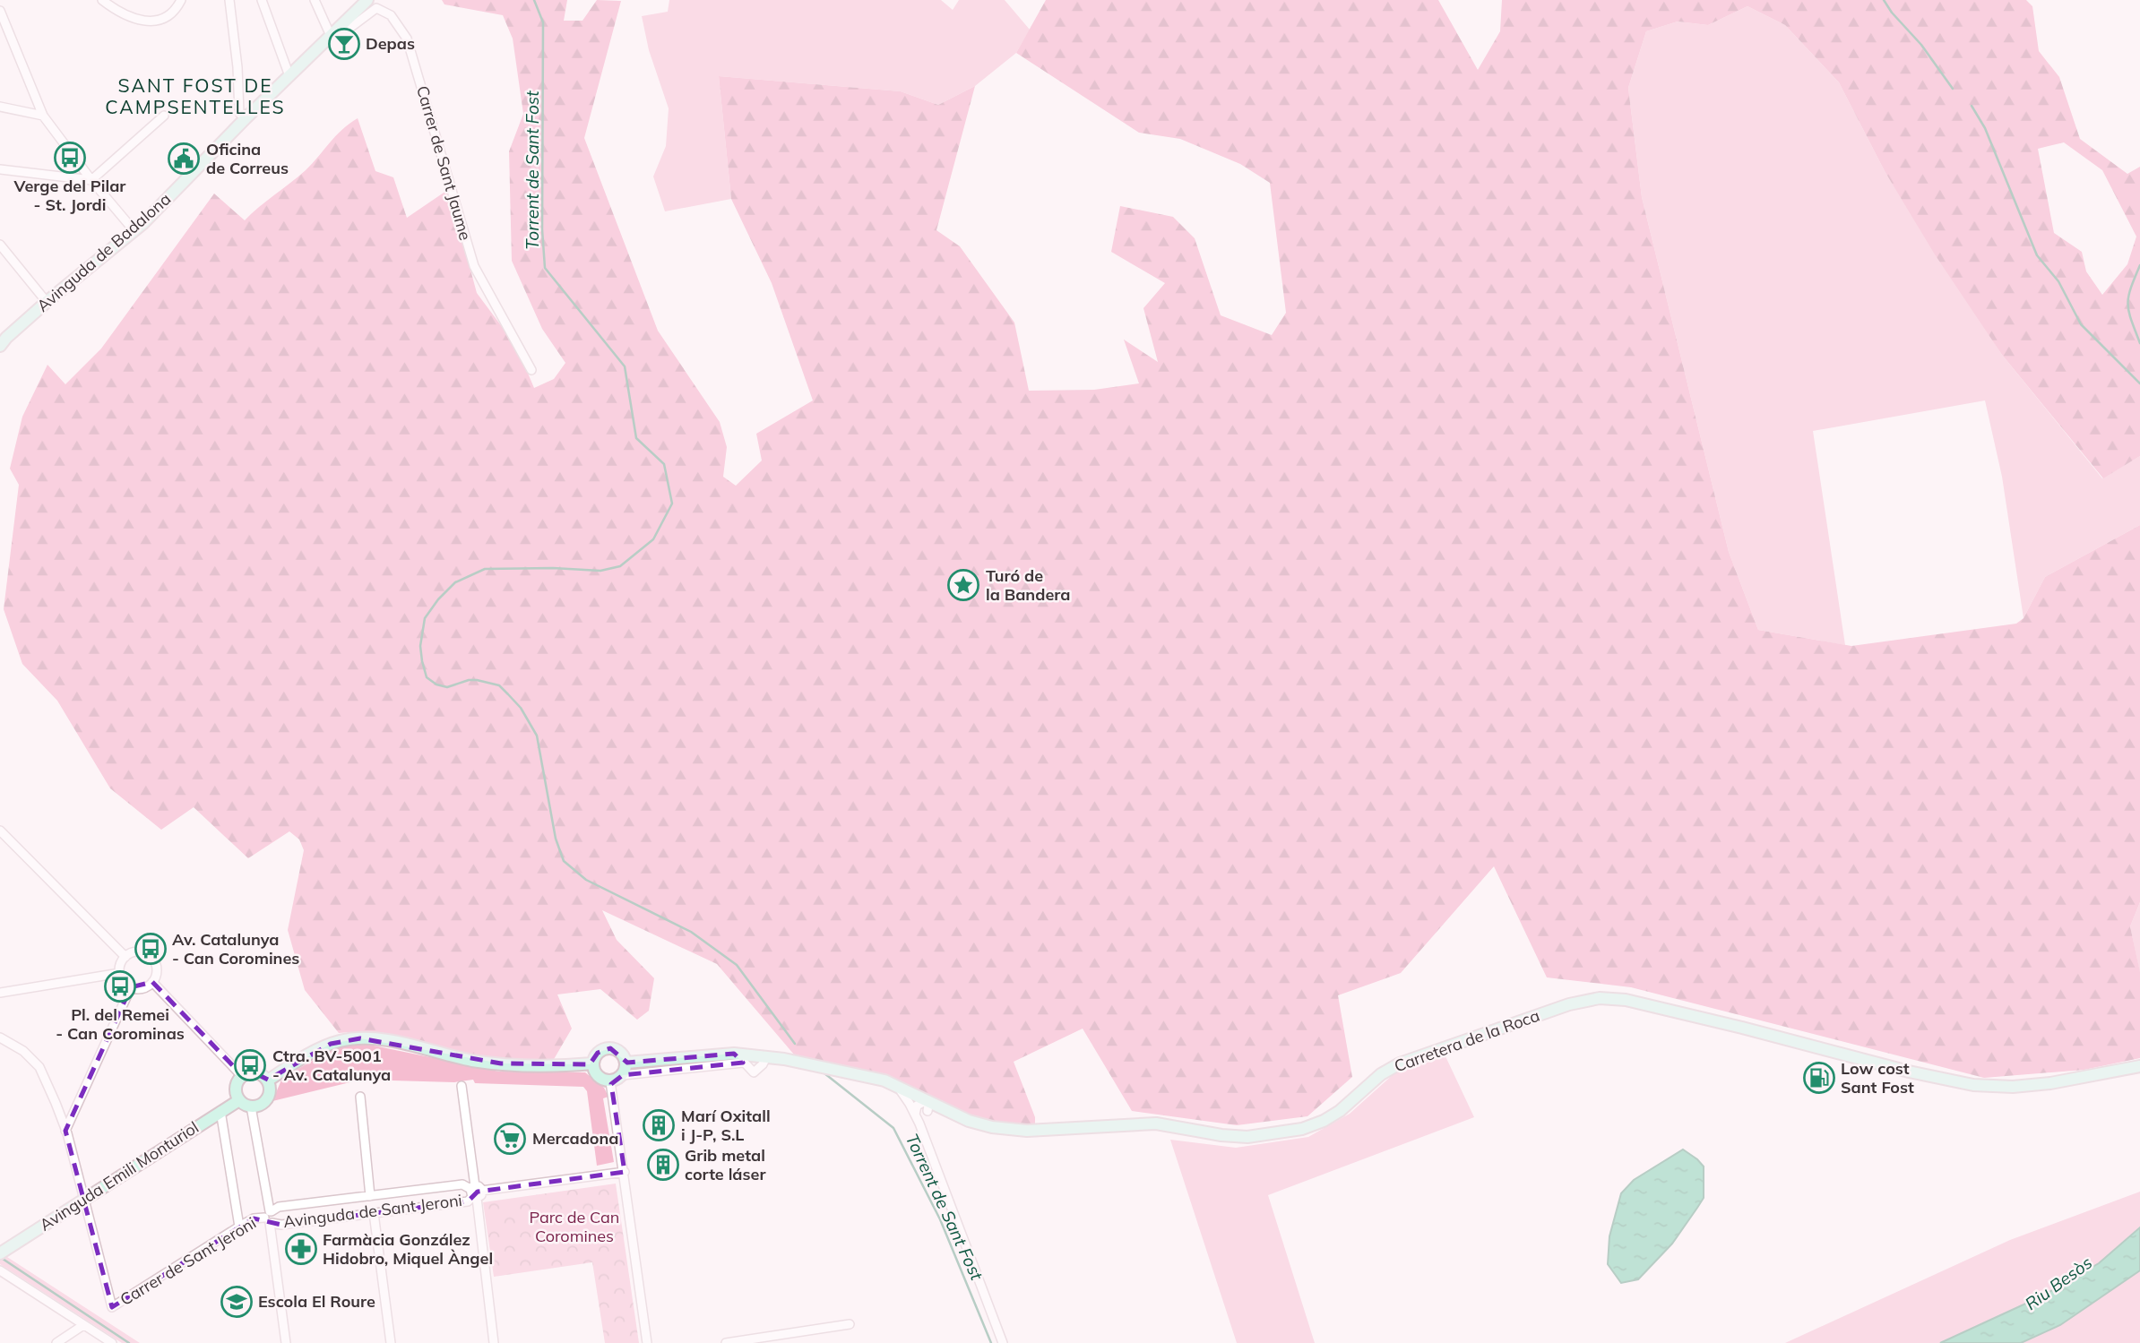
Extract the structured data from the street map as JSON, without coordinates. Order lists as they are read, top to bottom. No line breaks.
{"streets":{"street":["Carrer de Sant Jaume","Avinguda de Badalona","Carretera de la Roca","Avinguda Emili Monturiol","Avinguda de Sant Jeroni","Carrer de Sant Jeroni"]},"crossings":[["Carrer de Sant Jaume","Avinguda de Badalona"],["Avinguda Emili Monturiol","Carrer de Sant Jeroni"],["Avinguda de Sant Jeroni","Carrer de Sant Jeroni"]],"districts":["SANT FOST DE CAMPSENTELLES"],"water":["Torrent de Sant Fost","Riu Besòs"],"parks":["Parc de Can Coromines"],"places":{"bar":["Depas"],"bus stop":["Verge del Pilar - St. Jordi","Av. Catalunya - Can Coromines","Pl. del Remei - Can Corominas","Ctra. BV-5001 - Av. Catalunya"],"public building":["Oficina de Correus"],"place":["Turó de la Bandera"],"fuel station":["Low cost Sant Fost"],"building":["Marí Oxitall i J-P, S.L","Grib metal corte láser"],"supermarket":["Mercadona"],"pharmacy":["Farmàcia González Hidobro, Miquel Àngel"],"school or university":["Escola El Roure"]}}
